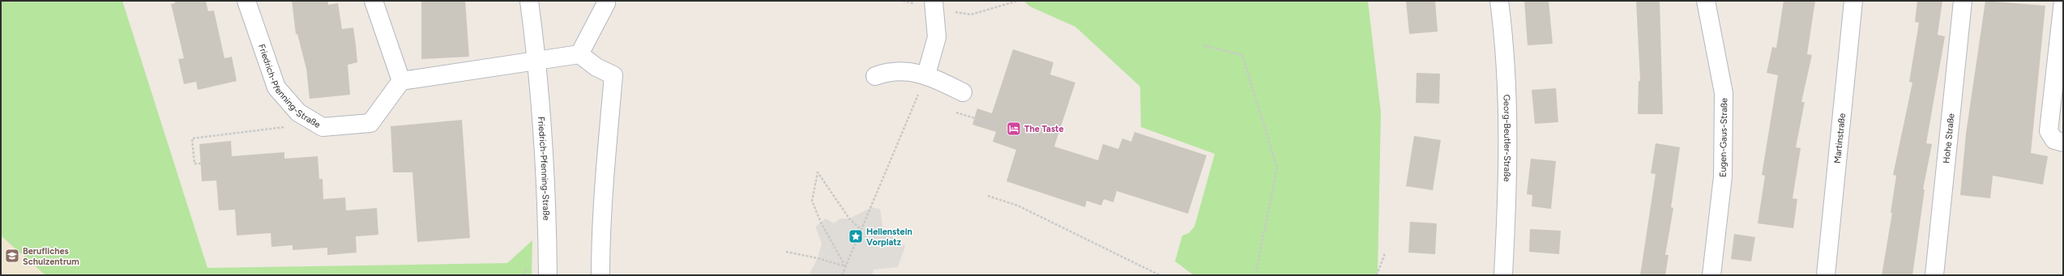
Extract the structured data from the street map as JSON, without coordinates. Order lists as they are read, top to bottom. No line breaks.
{"streets":{"street":["Friedrich-Pfenning-Straße","Georg-Beutler-Straße","Eugen-Gaus-Straße","Martinstraße","Hohe Straße"]},"places":{"hotel":["The Taste"],"place":["Hellenstein Vorplatz"],"school or university":["Berufliches Schulzentrum"]}}
